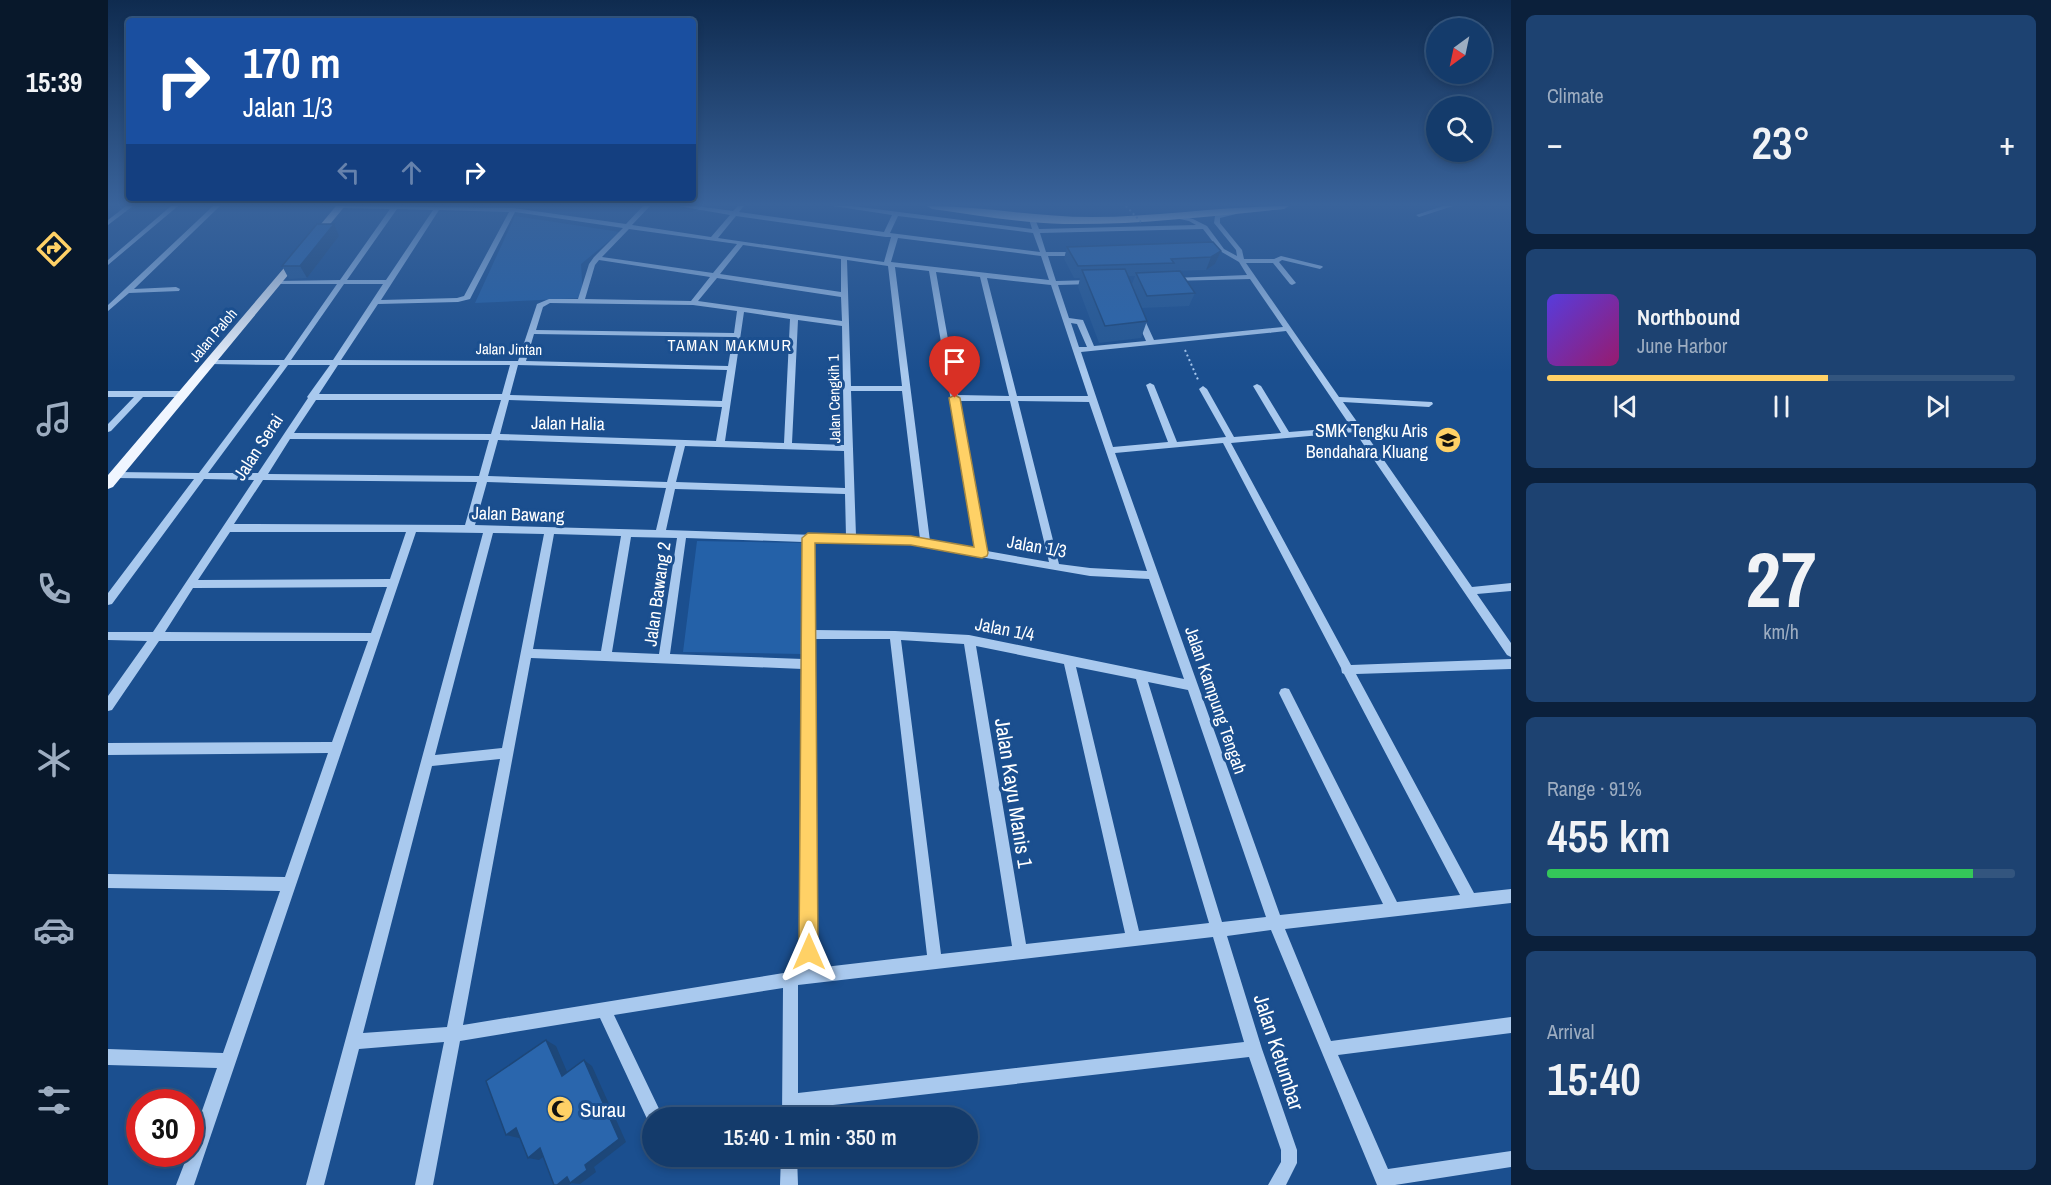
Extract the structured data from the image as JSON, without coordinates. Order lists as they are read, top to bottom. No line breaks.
{"streets":{"main road":["Jalan Paloh"],"street":["Jalan Jintan","Jalan Cengkih 1","Jalan Halia","Jalan Serai","Jalan Bawang","Jalan 1/3","Jalan Bawang 2","Jalan 1/4","Jalan Kampung Tengah","Jalan Kayu Manis 1","Jalan Ketumbar"]},"crossings":[["Jalan Paloh","Jalan Jintan"],["Jalan Jintan","Jalan Serai"],["Jalan Cengkih 1","Jalan Halia"],["Jalan Cengkih 1","Jalan 1/3"],["Jalan Halia","Jalan Serai"],["Jalan Serai","Jalan Bawang"],["Jalan Bawang","Jalan 1/3"],["Jalan Bawang","Jalan Bawang 2"],["Jalan 1/3","Jalan Kampung Tengah"],["Jalan 1/4","Jalan Kampung Tengah"],["Jalan 1/4","Jalan Kayu Manis 1"],["Jalan 1/4","Jalan Ketumbar"]],"districts":["TAMAN MAKMUR"],"places":{"school or university":["SMK Tengku Aris Bendahara Kluang"],"mosque":["Surau"]},"north":"bottom left","page":{"tabs":"15:39","tile":["Climate",["27","km/h"],["Range · 91%","455 km"],["Arrival","15:40"]],"turn":["170 m","Jalan 1/3"],"heat":["−","23°","+"],"song":["Northbound","June Harbor"],"limit":"30","trip":"15:40 · 1 min · 350 m"}}
